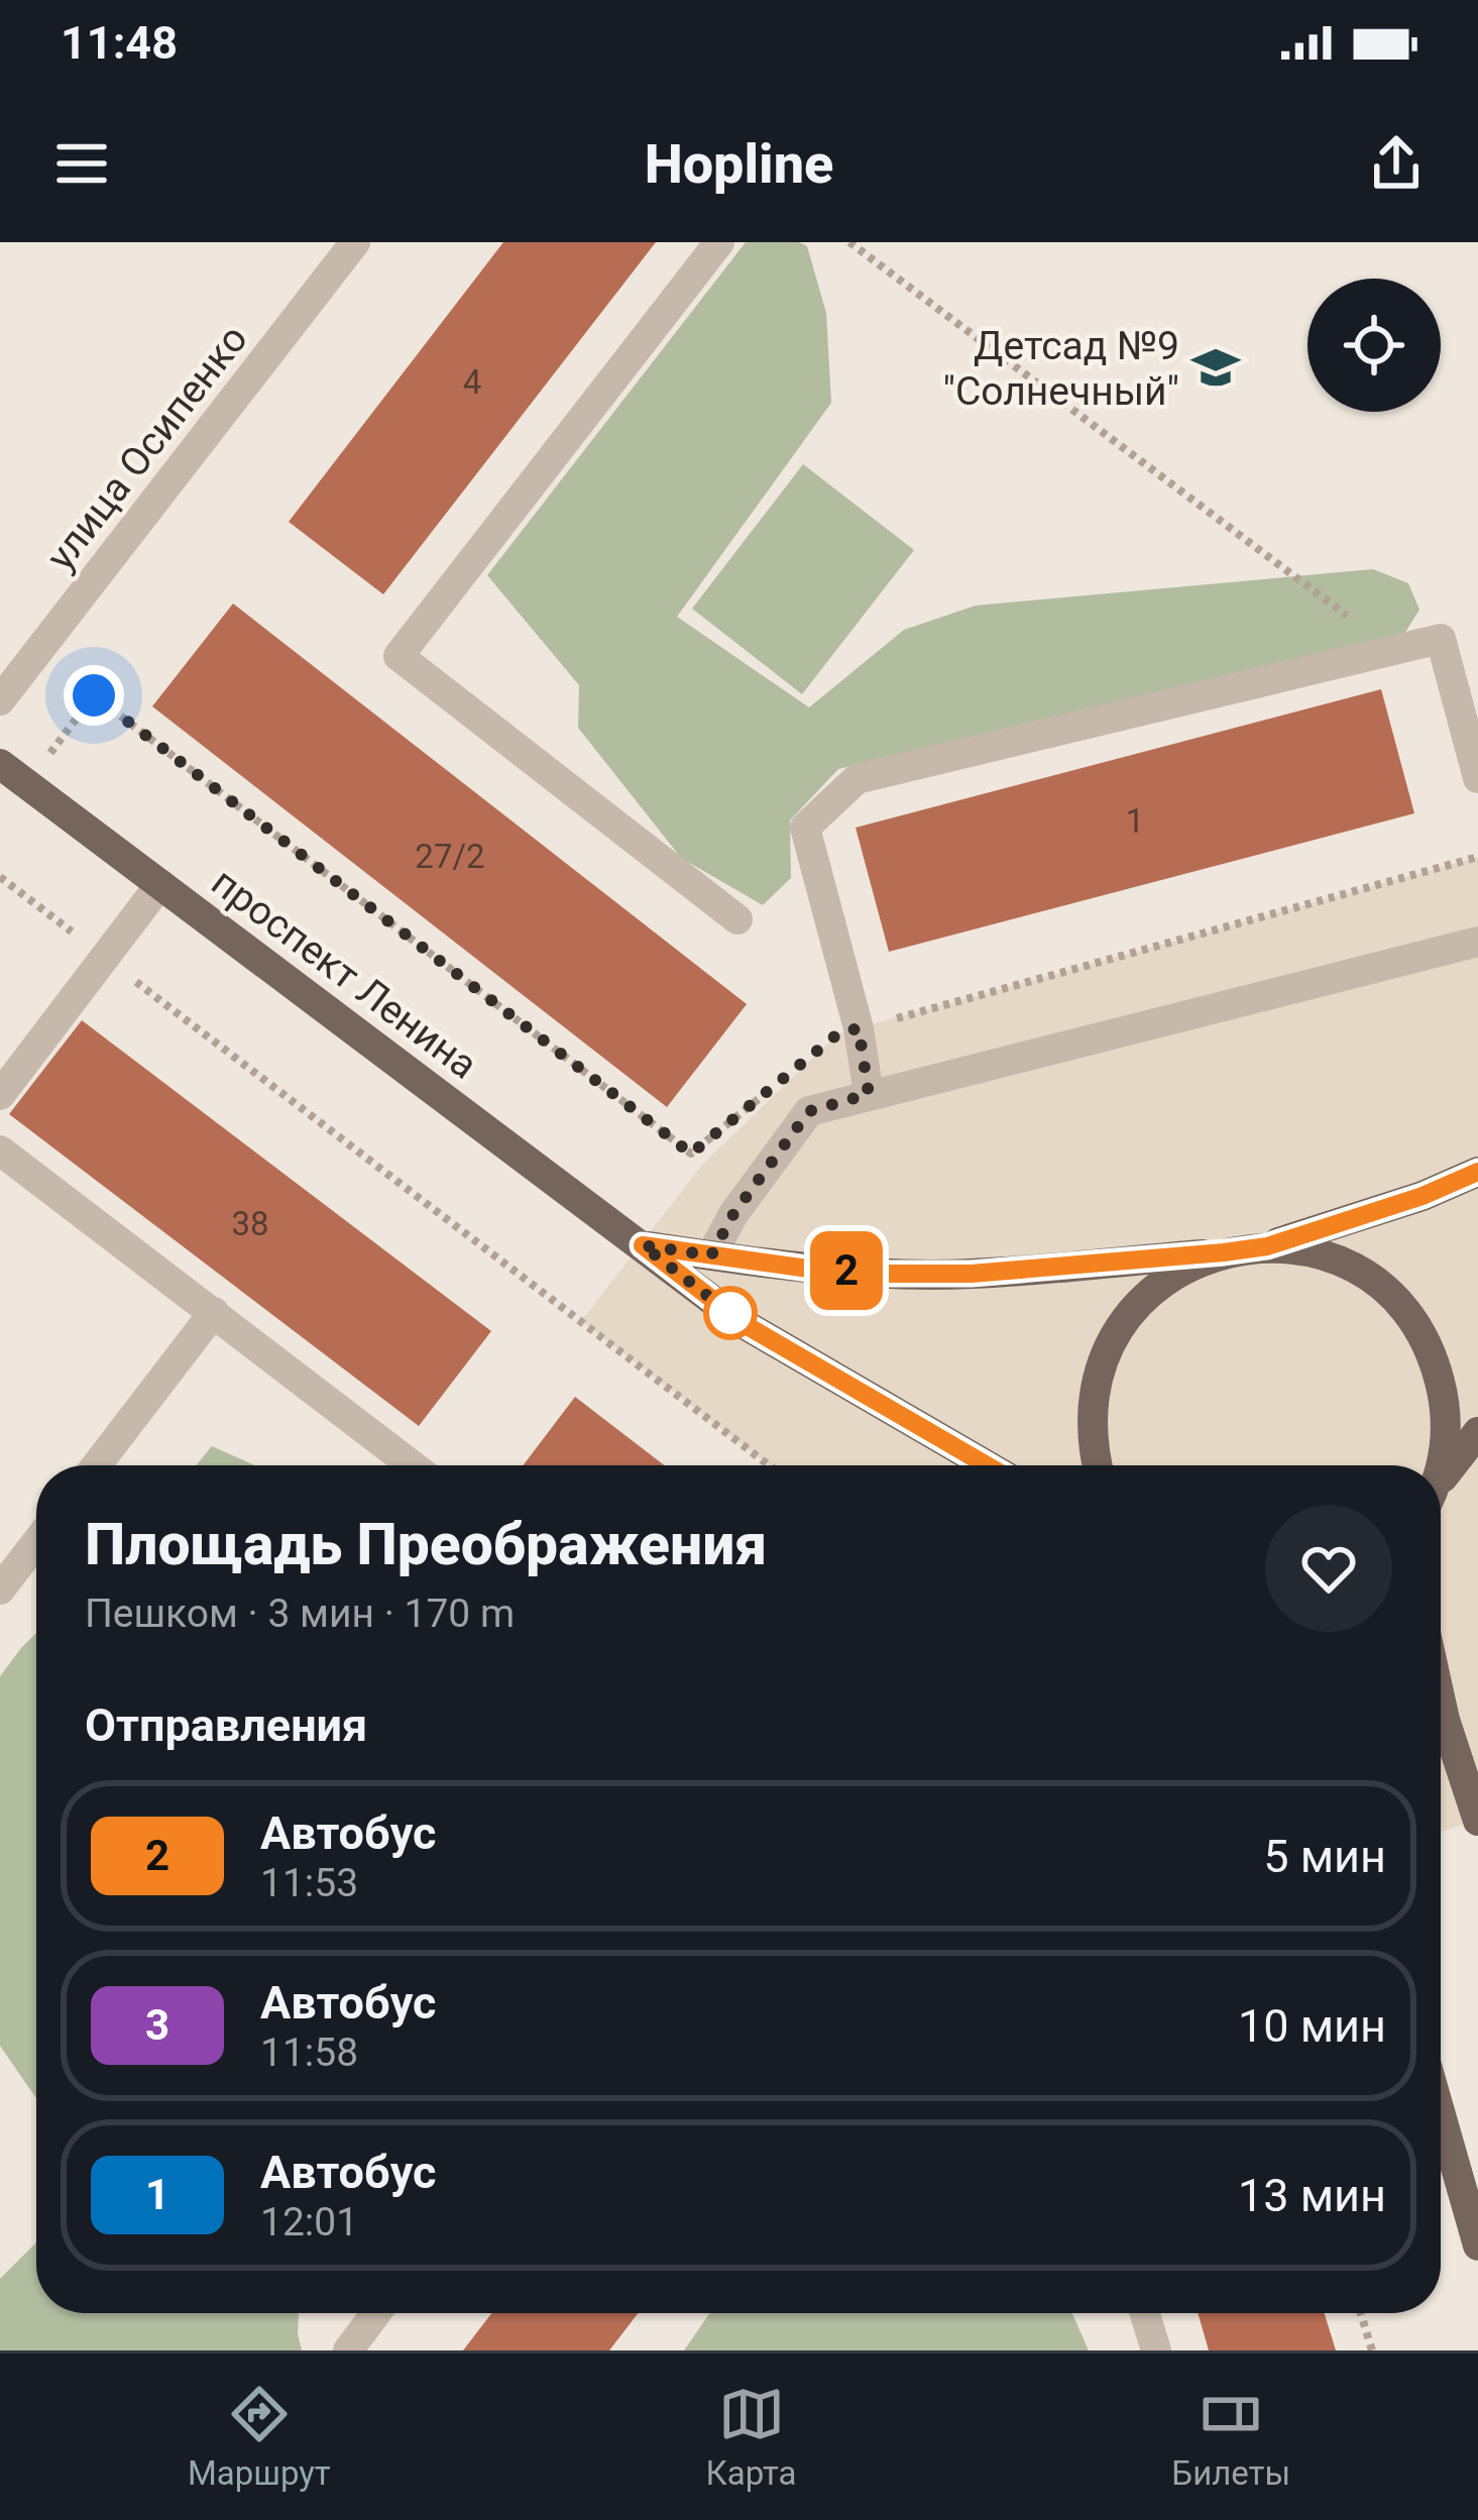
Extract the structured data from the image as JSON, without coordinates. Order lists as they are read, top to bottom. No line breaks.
{"streets":{"main road":["проспект Ленина"],"street":["улица Осипенко"]},"places":{"school or university":["Детсад №9 \"Солнечный\""]},"lines":["bus line 2"],"house_numbers":["4","1","27/2","38"],"page":{"status":"11:48","header":"Hopline","on_map":"2","heading":[["Площадь Преображения","Пешком · 3 мин · 170 m"],"Отправления"],"list":[{"mark":"2","name":"Автобус","note":"11:53","value":"5 мин"},{"mark":"3","name":"Автобус","note":"11:58","value":"10 мин"},{"mark":"1","name":"Автобус","note":"12:01","value":"13 мин"}],"tabs":["Маршрут","Карта","Билеты"]}}
